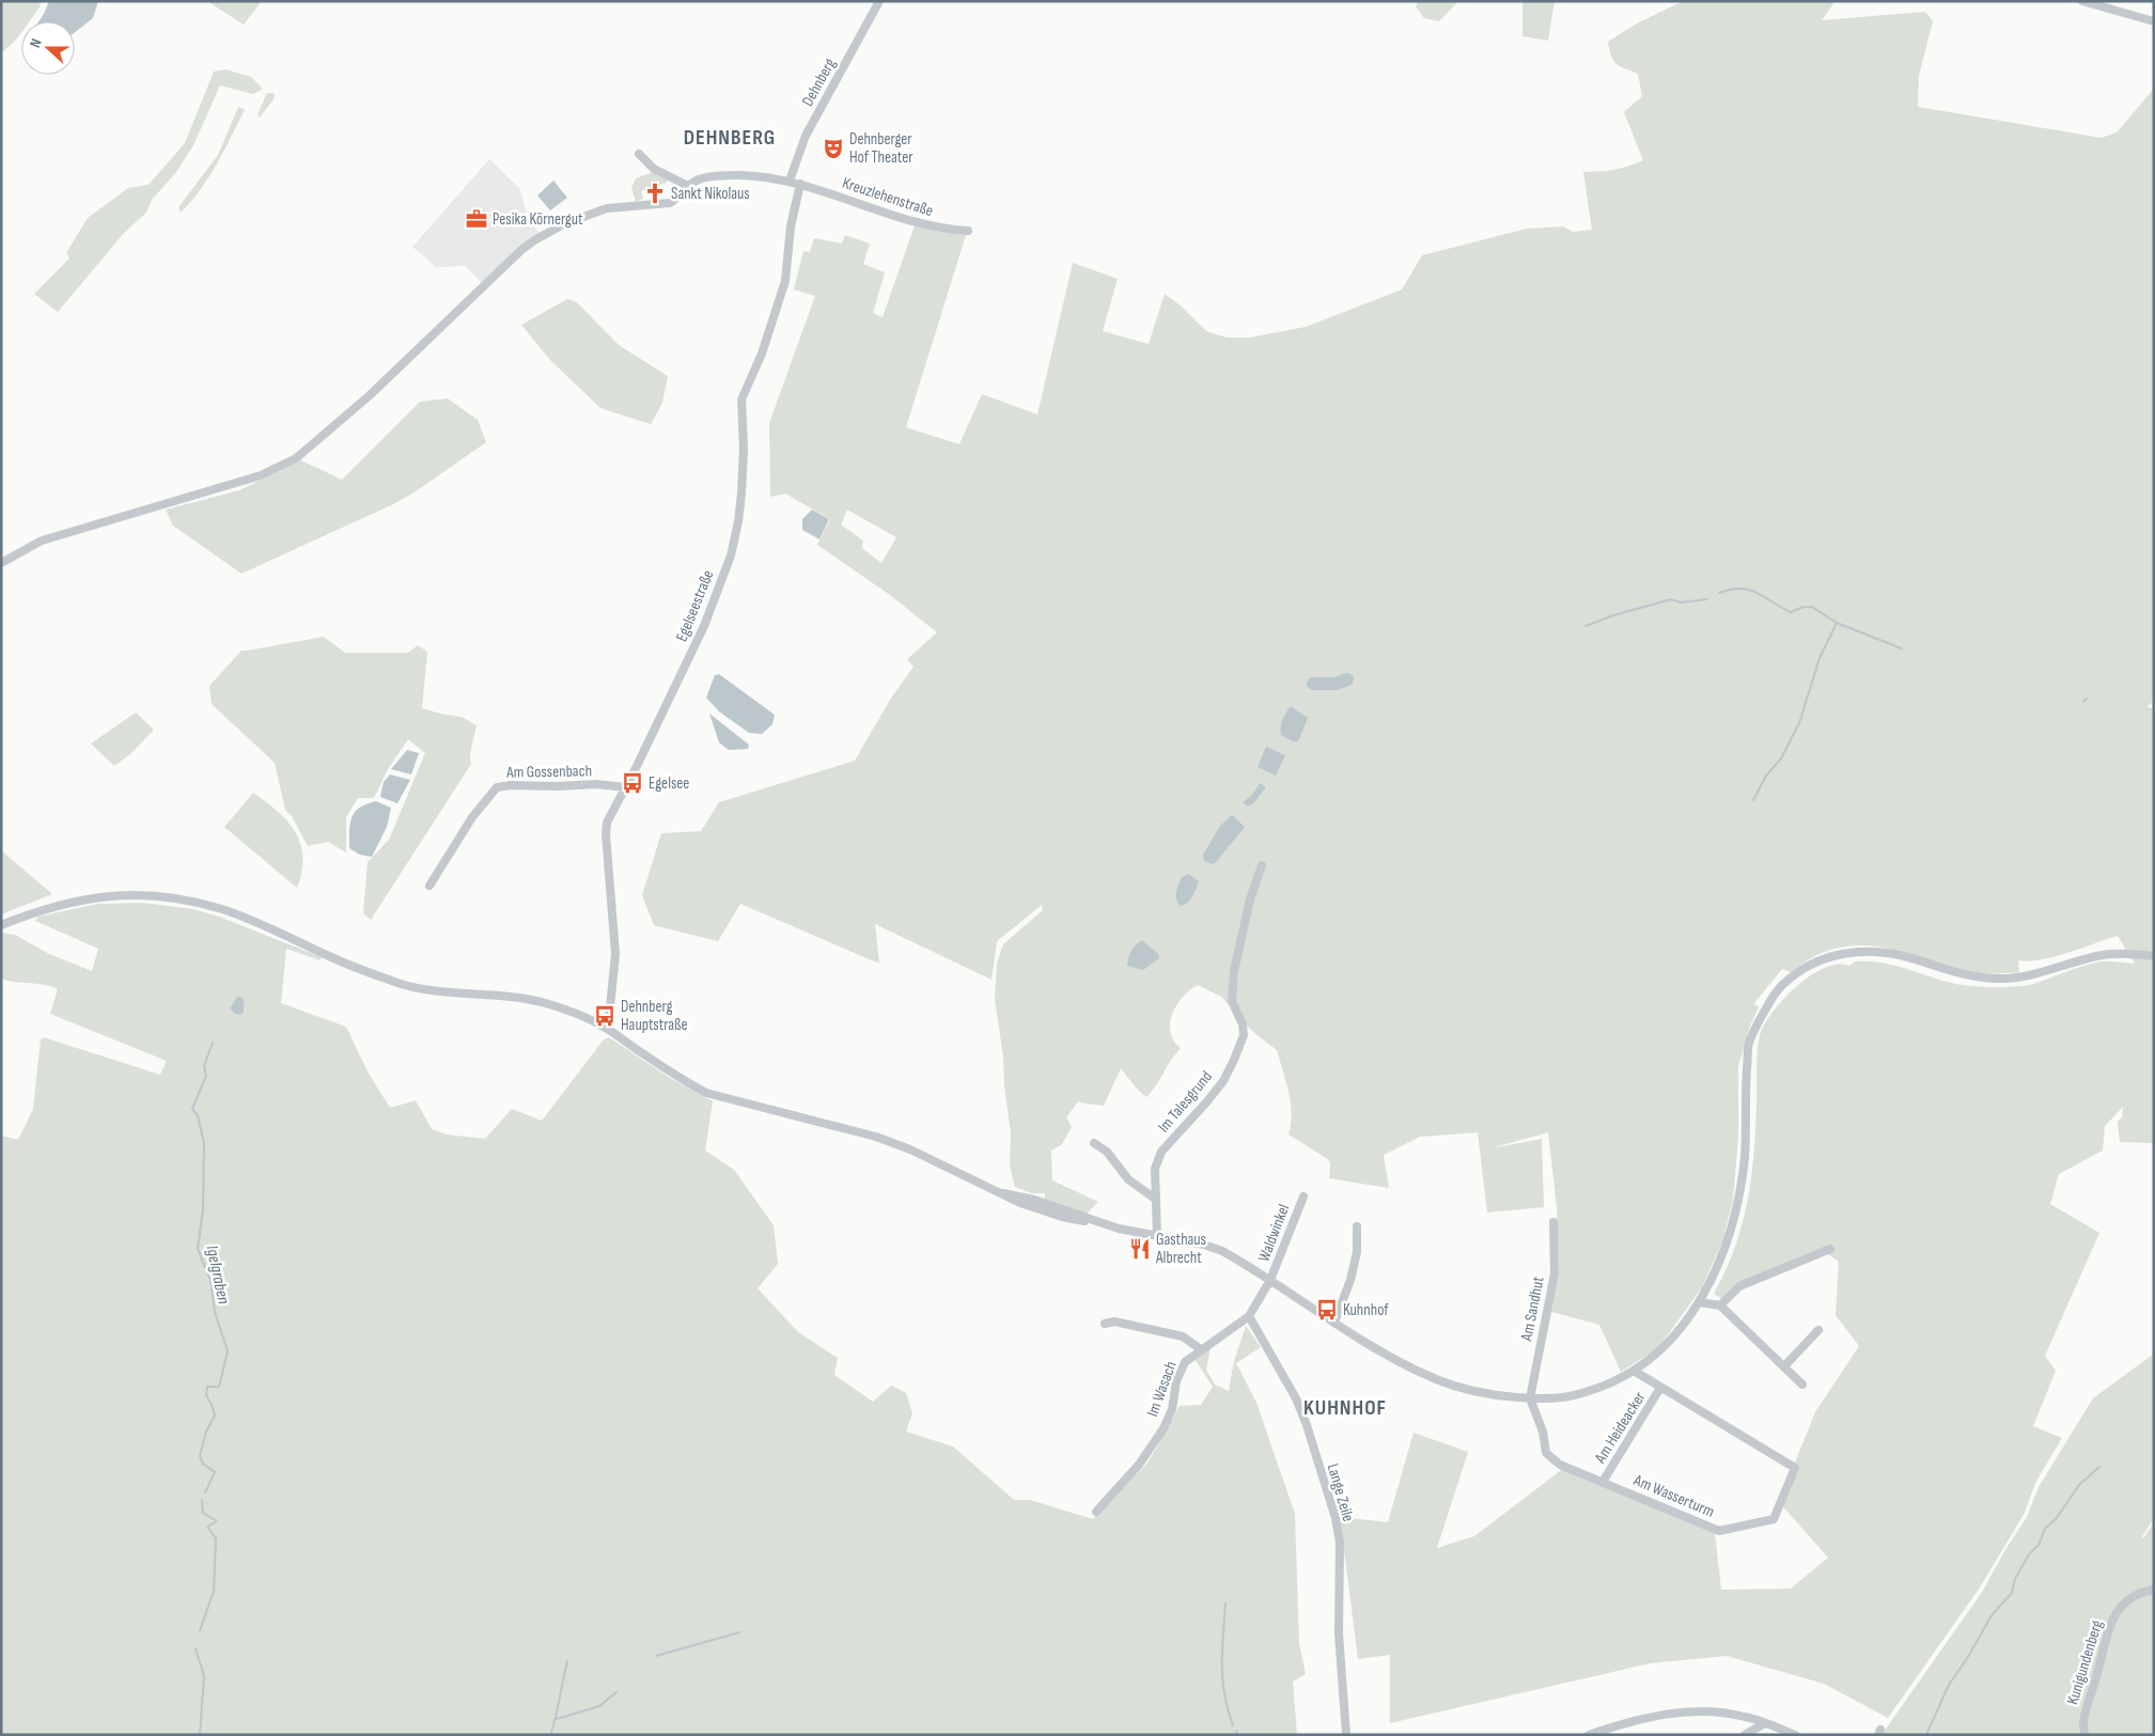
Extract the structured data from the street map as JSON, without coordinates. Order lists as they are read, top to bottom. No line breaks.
{"streets":{"street":["Dehnberg","Kreuzlehenstraße","Egelseestraße","Am Gossenbach","Im Talesgrund","Waldwinkel","Am Sandhut","Im Wasach","Am Heideacker","Lange Zeile","Am Wasserturm","Kunigundenberg"]},"crossings":[["Kreuzlehenstraße","Egelseestraße"],["Egelseestraße","Am Gossenbach"],["Am Sandhut","Am Wasserturm"],["Im Wasach","Lange Zeile"],["Am Heideacker","Am Wasserturm"]],"districts":["DEHNBERG","KUHNHOF"],"water":["Igelgraben"],"places":{"theatre":["Dehnberger Hof Theater"],"church":["Sankt Nikolaus"],"office":["Pesika Körnergut"],"bus stop":["Egelsee","Dehnberg Hauptstraße","Kuhnhof"],"restaurant":["Gasthaus Albrecht"]},"north":"left"}
